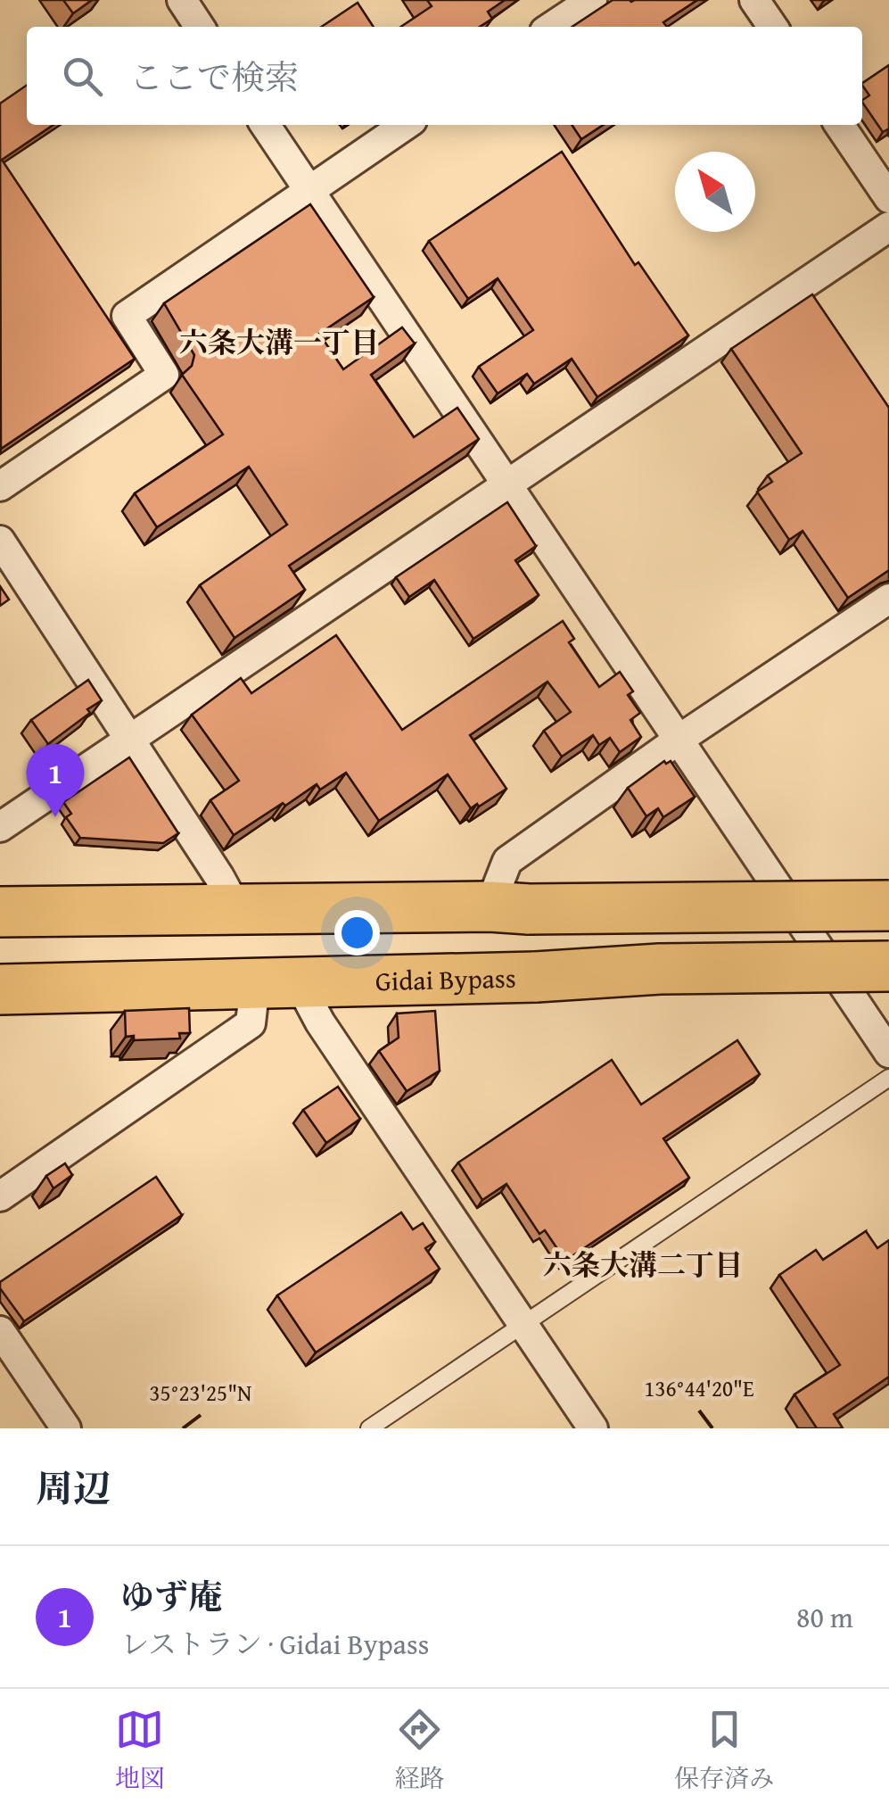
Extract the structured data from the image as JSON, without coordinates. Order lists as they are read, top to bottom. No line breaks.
{"streets":{"highway":["Gidai Bypass"]},"districts":["六条大溝一丁目","六条大溝二丁目"],"north":"top left","page":{"search":"ここで検索","pins":"1","heading":"周辺","list":[{"mark":"1","name":"ゆず庵","note":"レストラン · Gidai Bypass","value":"80 m"}],"nav":["地図","経路","保存済み"]},"coordinates":["136°44'20\"E","35°23'25\"N"]}
